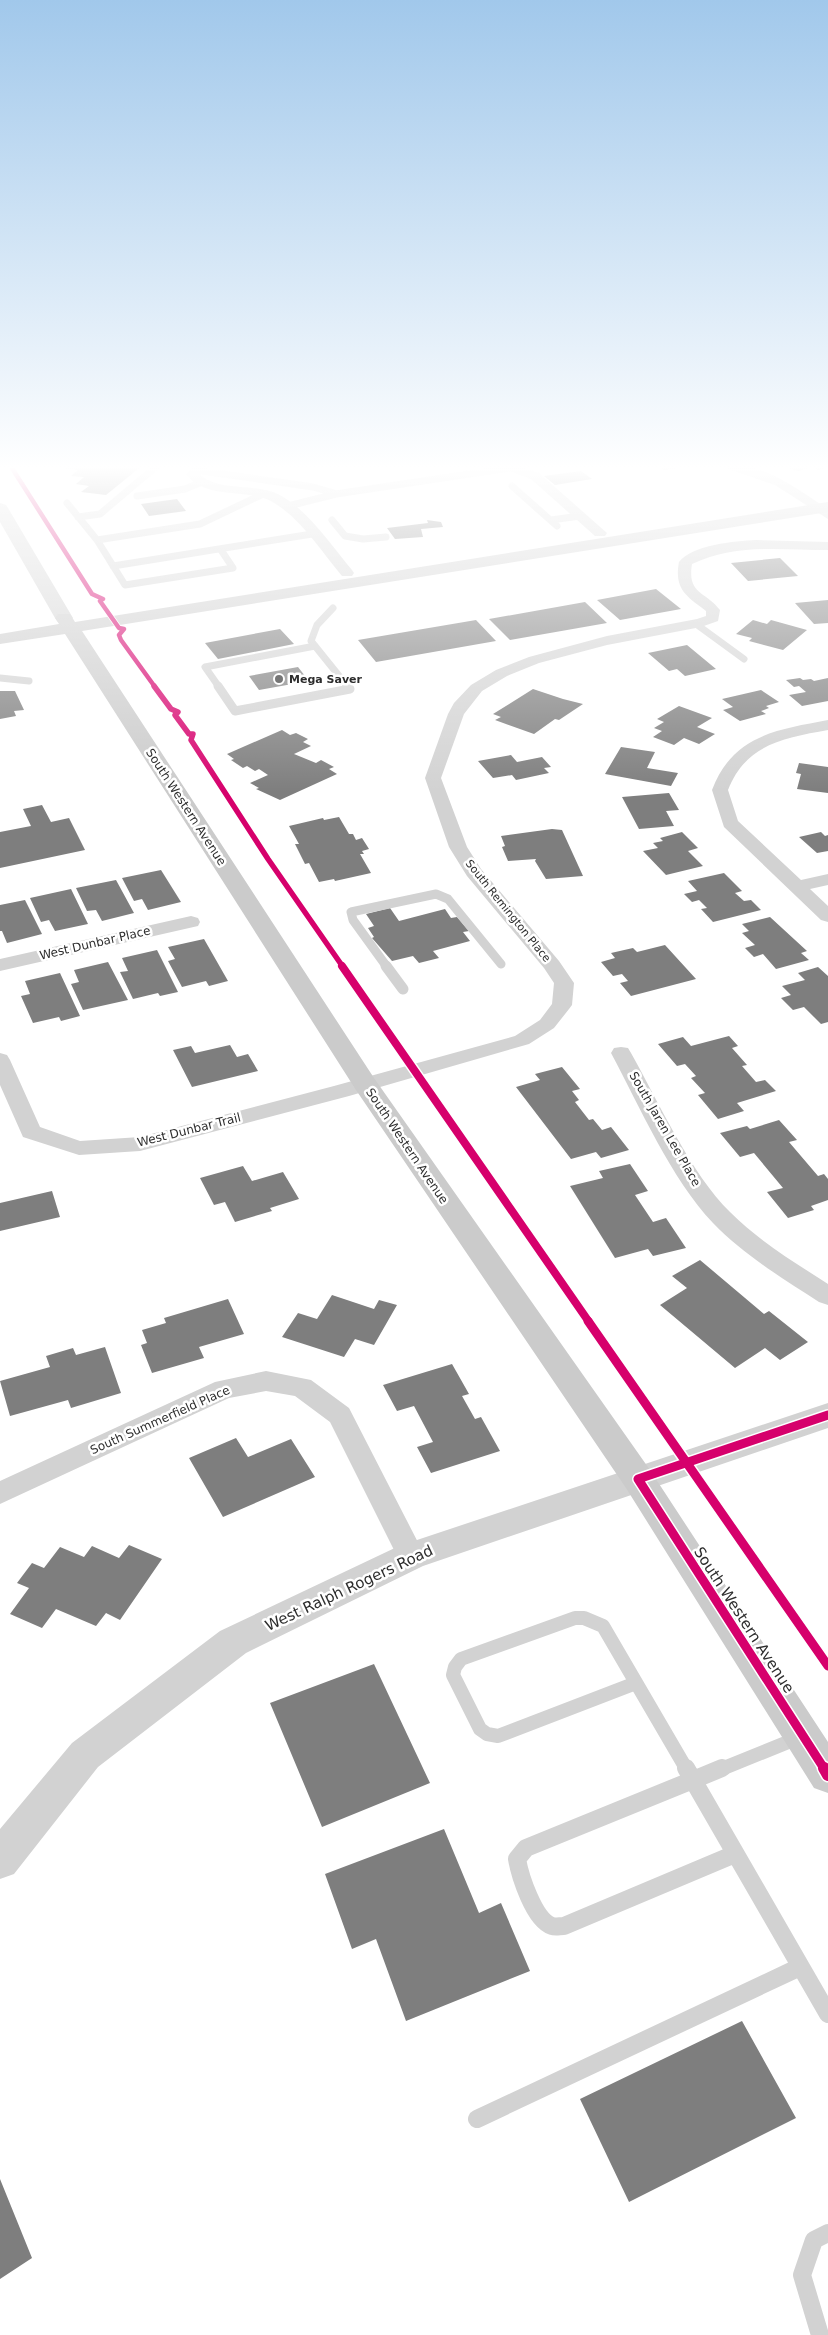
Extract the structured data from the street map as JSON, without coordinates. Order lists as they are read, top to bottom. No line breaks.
{"streets":{"main road":["South Western Avenue"],"street":["South Remington Place","West Dunbar Place","South Jaren Lee Place","West Dunbar Trail","South Summerfield Place","West Ralph Rogers Road"]},"crossings":[["South Western Avenue","South Remington Place"],["South Western Avenue","West Dunbar Trail"],["South Western Avenue","West Ralph Rogers Road"],["South Remington Place","West Dunbar Trail"],["South Summerfield Place","West Ralph Rogers Road"]],"places":["Mega Saver"]}
